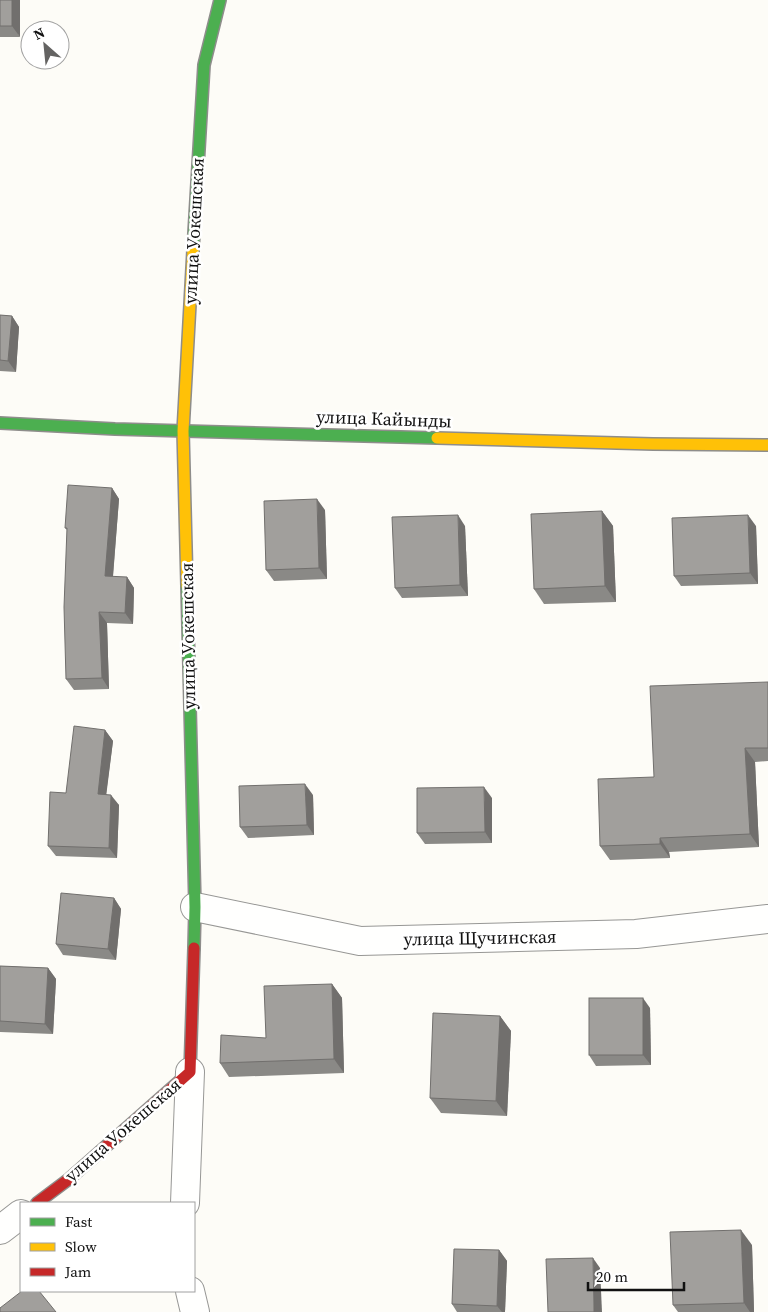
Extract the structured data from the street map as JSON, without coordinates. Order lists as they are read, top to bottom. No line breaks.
{"streets":{"street":["улица Уокешская","улица Кайынды","улица Щучинская"]},"crossings":[["улица Уокешская","улица Кайынды"],["улица Уокешская","улица Щучинская"]],"legend":["Fast","Slow","Jam"],"scale_bar":"20 m","north":"top left"}
